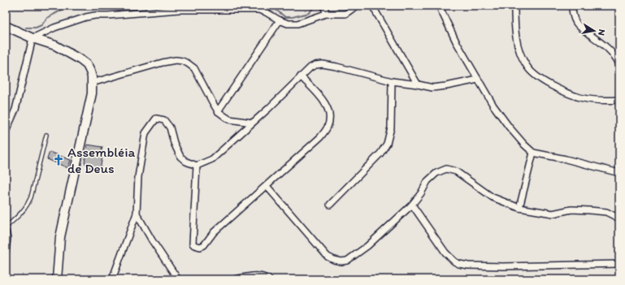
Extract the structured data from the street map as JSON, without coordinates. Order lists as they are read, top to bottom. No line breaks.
{"places":{"church":["Assembléia de Deus"]},"north":"right"}
